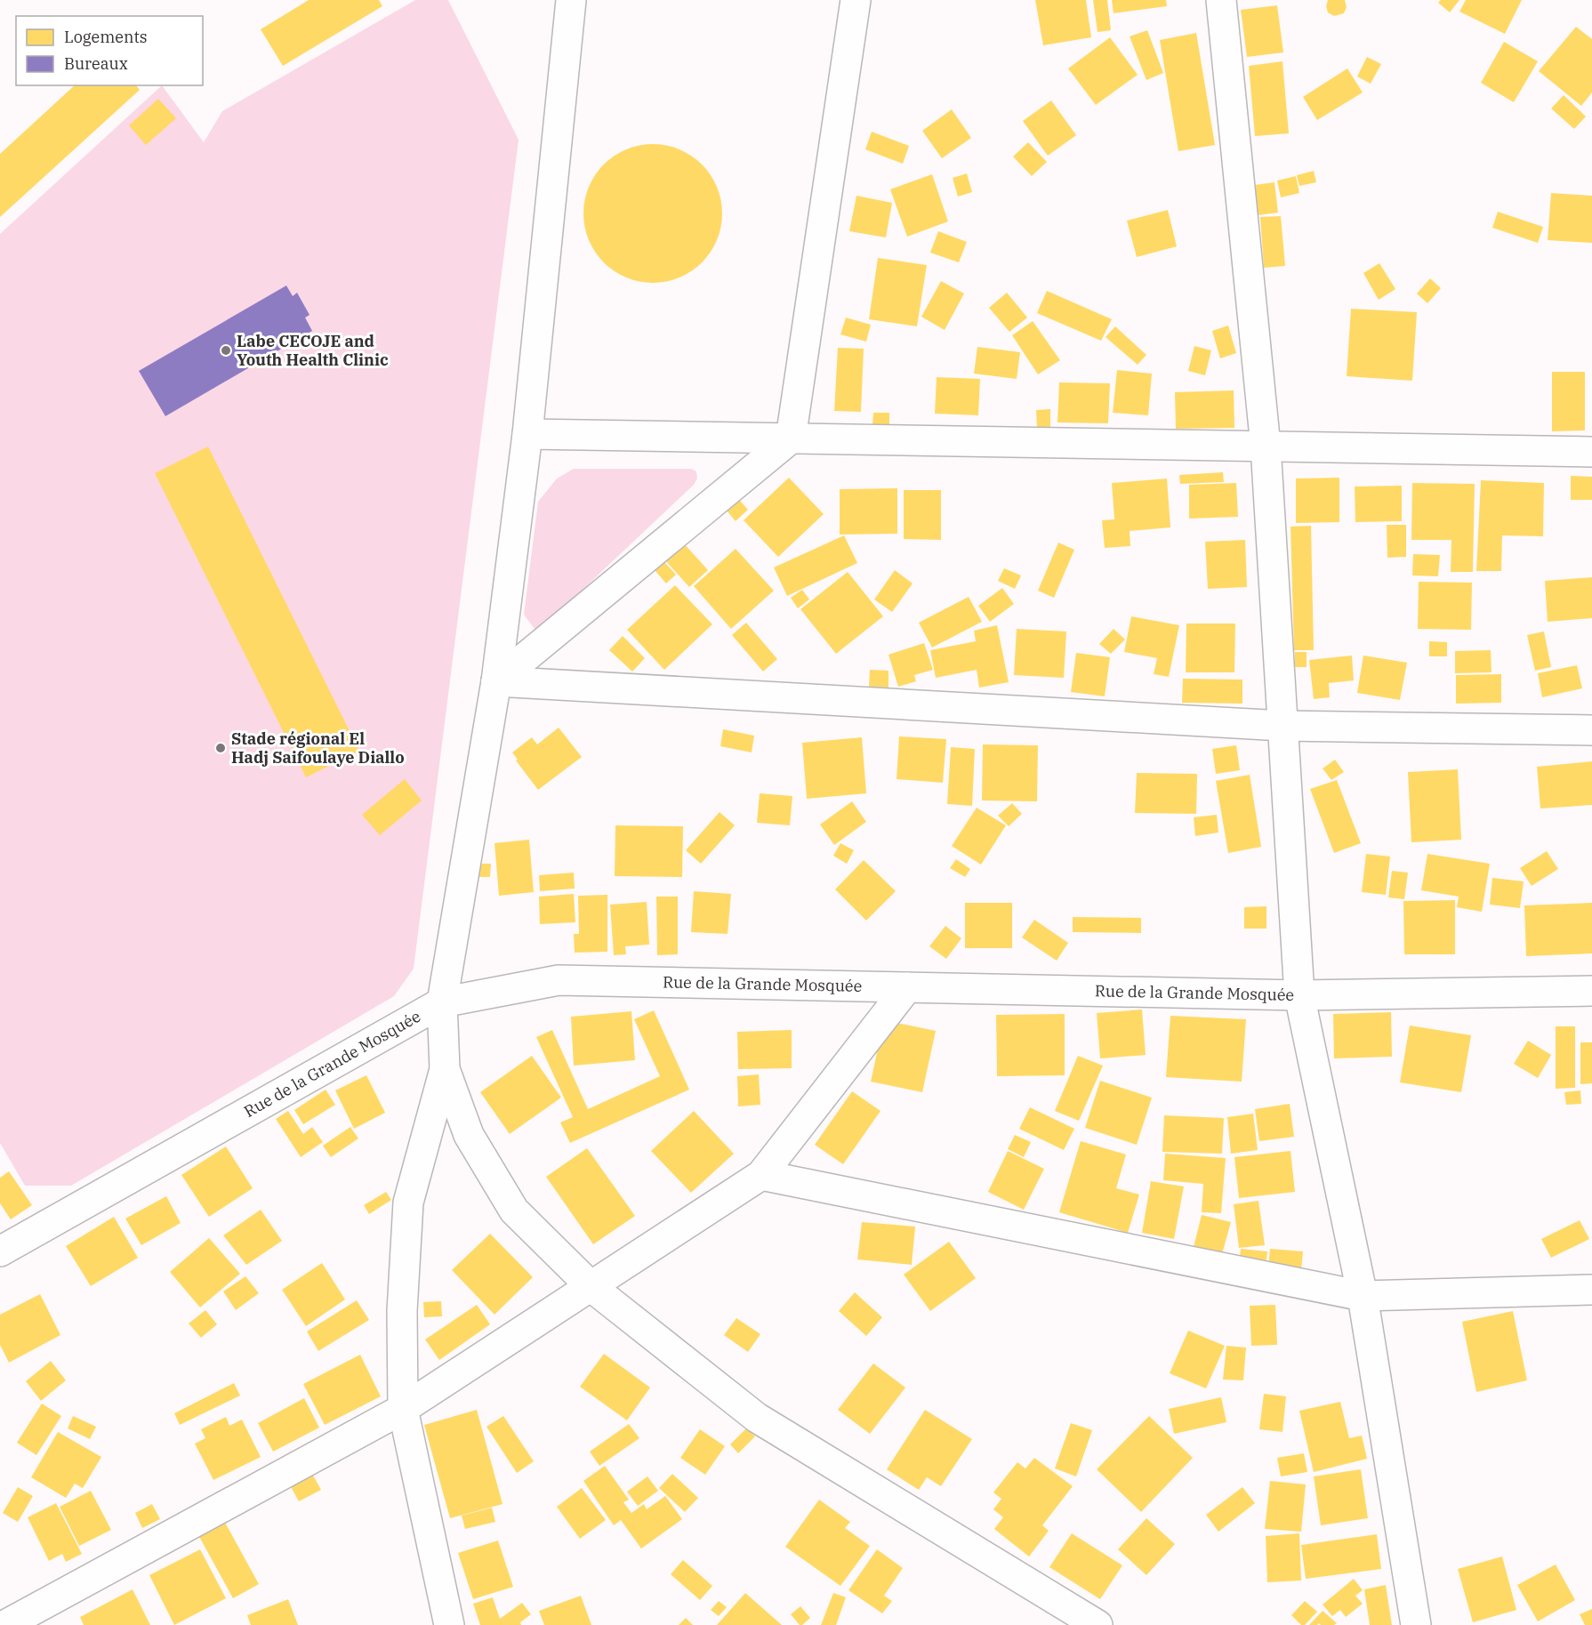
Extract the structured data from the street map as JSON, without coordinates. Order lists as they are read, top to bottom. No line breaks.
{"streets":{"street":["Rue de la Grande Mosquée"]},"places":["Labe CECOJE and Youth Health Clinic","Stade régional El Hadj Saifoulaye Diallo"],"legend":["Logements","Bureaux"]}
